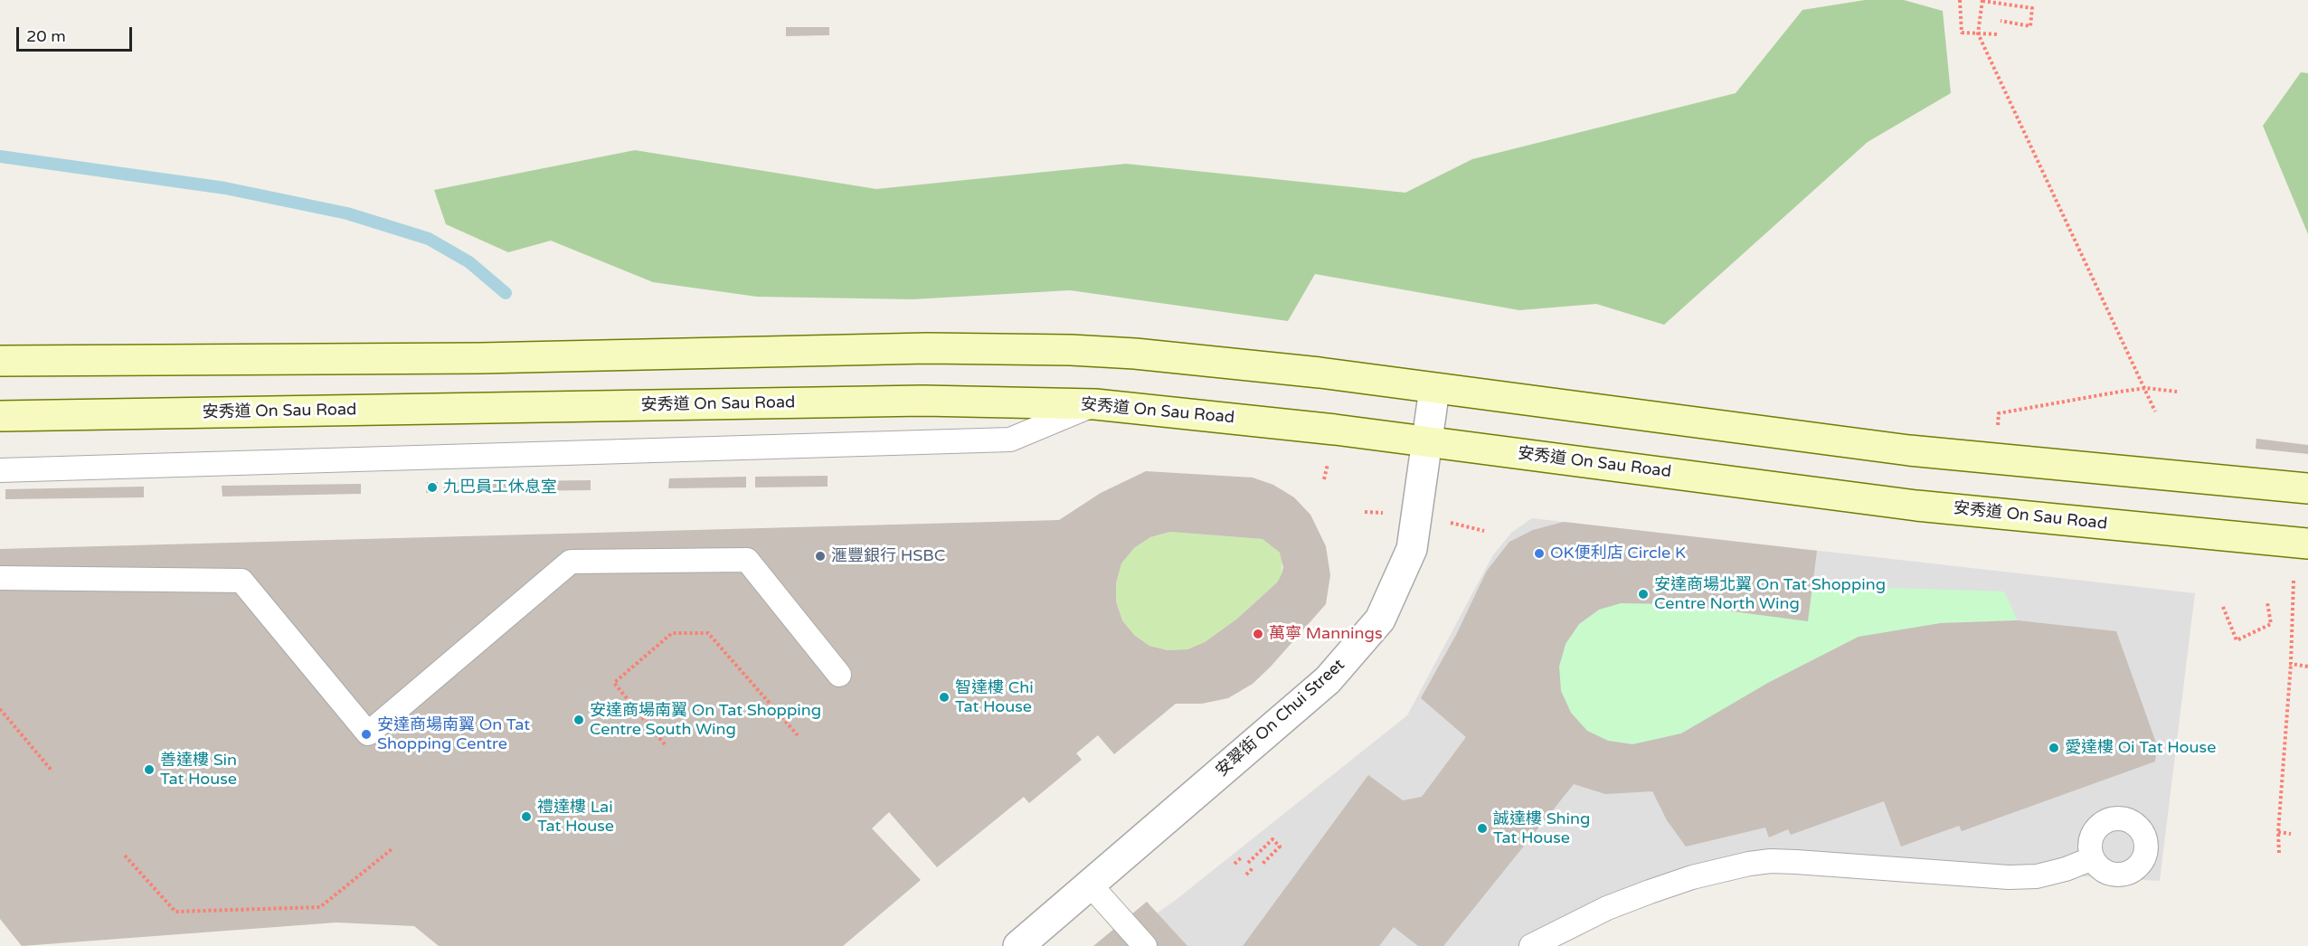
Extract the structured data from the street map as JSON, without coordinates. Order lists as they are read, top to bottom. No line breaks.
{"streets":{"main road":["安秀道 On Sau Road"],"street":["安翠街 On Chui Street"]},"crossings":[["安秀道 On Sau Road","安翠街 On Chui Street"]],"places":["九巴員工休息室","OK便利店 Circle K","滙豐銀行 HSBC","安達商場北翼 On Tat Shopping Centre North Wing","萬寧 Mannings","智達樓 Chi Tat House","安達商場南翼 On Tat Shopping Centre South Wing","安達商場南翼 On Tat Shopping Centre","愛達樓 Oi Tat House","善達樓 Sin Tat House","禮達樓 Lai Tat House","誠達樓 Shing Tat House"],"scale_bar":"20 m"}
